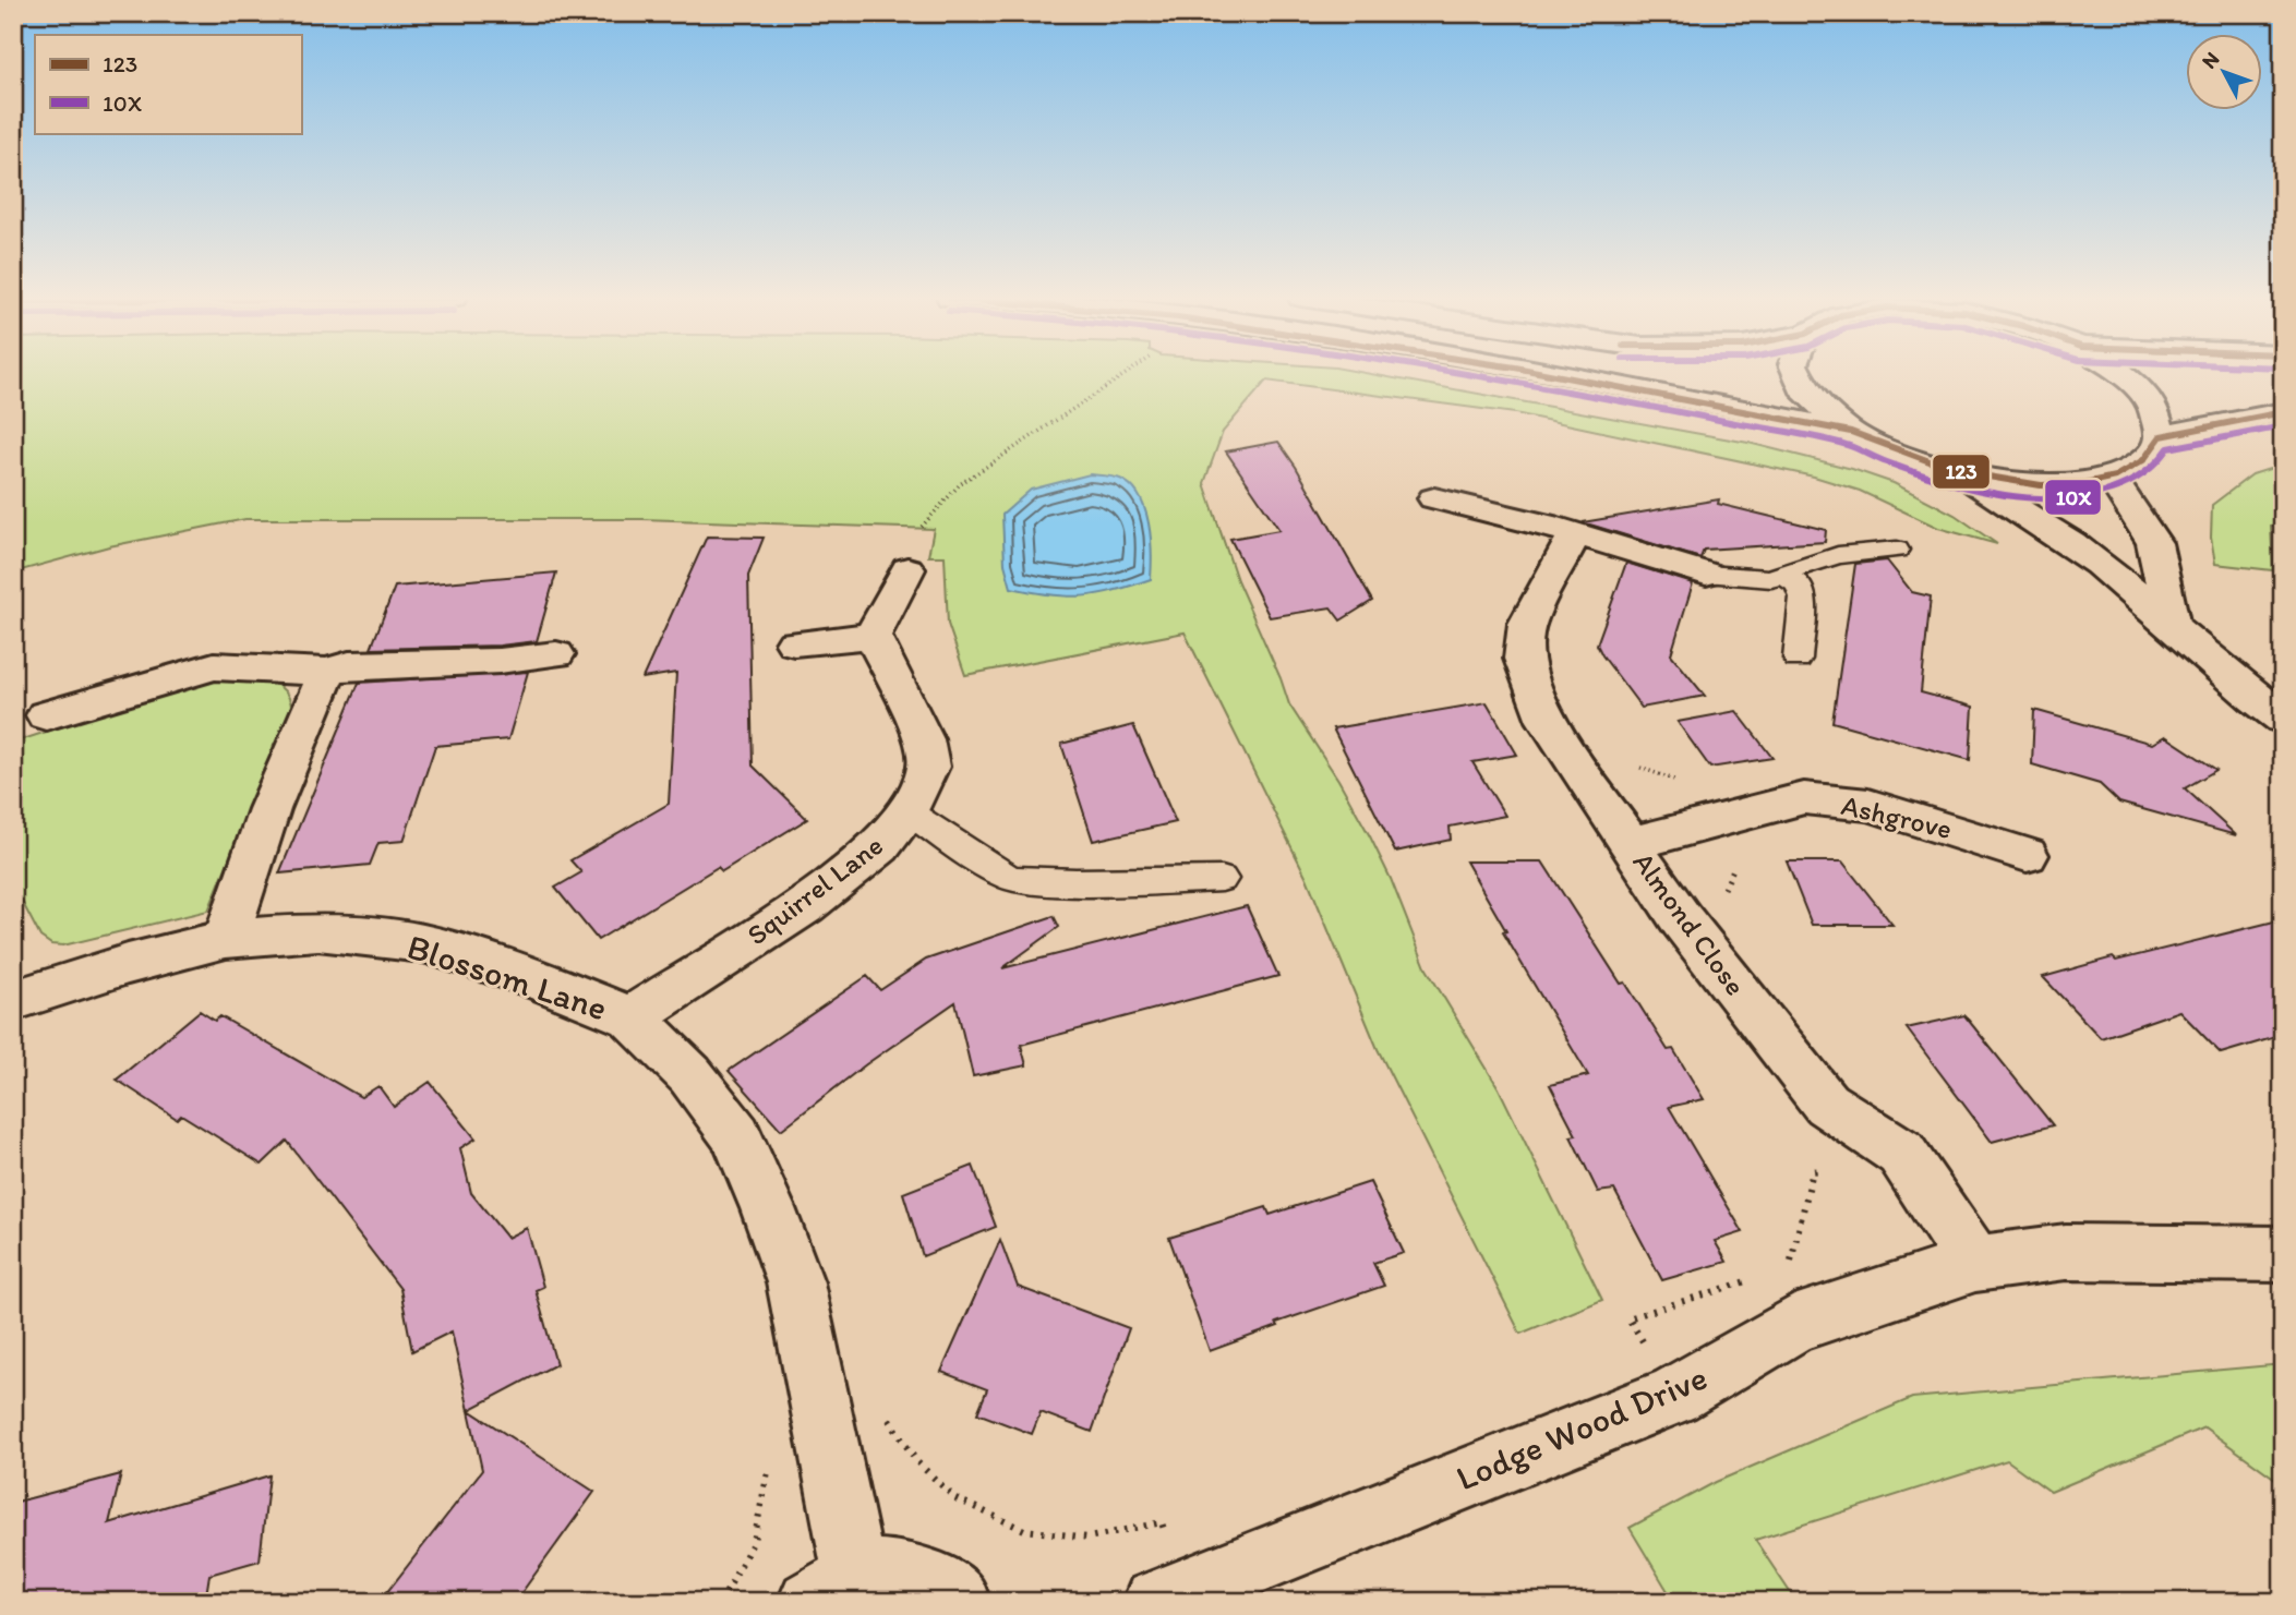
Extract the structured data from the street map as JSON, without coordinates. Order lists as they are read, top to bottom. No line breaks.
{"streets":{"street":["Ashgrove","Squirrel Lane","Almond Close","Blossom Lane","Lodge Wood Drive"]},"crossings":[["Ashgrove","Almond Close"],["Squirrel Lane","Blossom Lane"],["Almond Close","Lodge Wood Drive"]],"lines":["transit line 123","transit line 10X"],"legend":["123","10X"],"north":"top left"}
